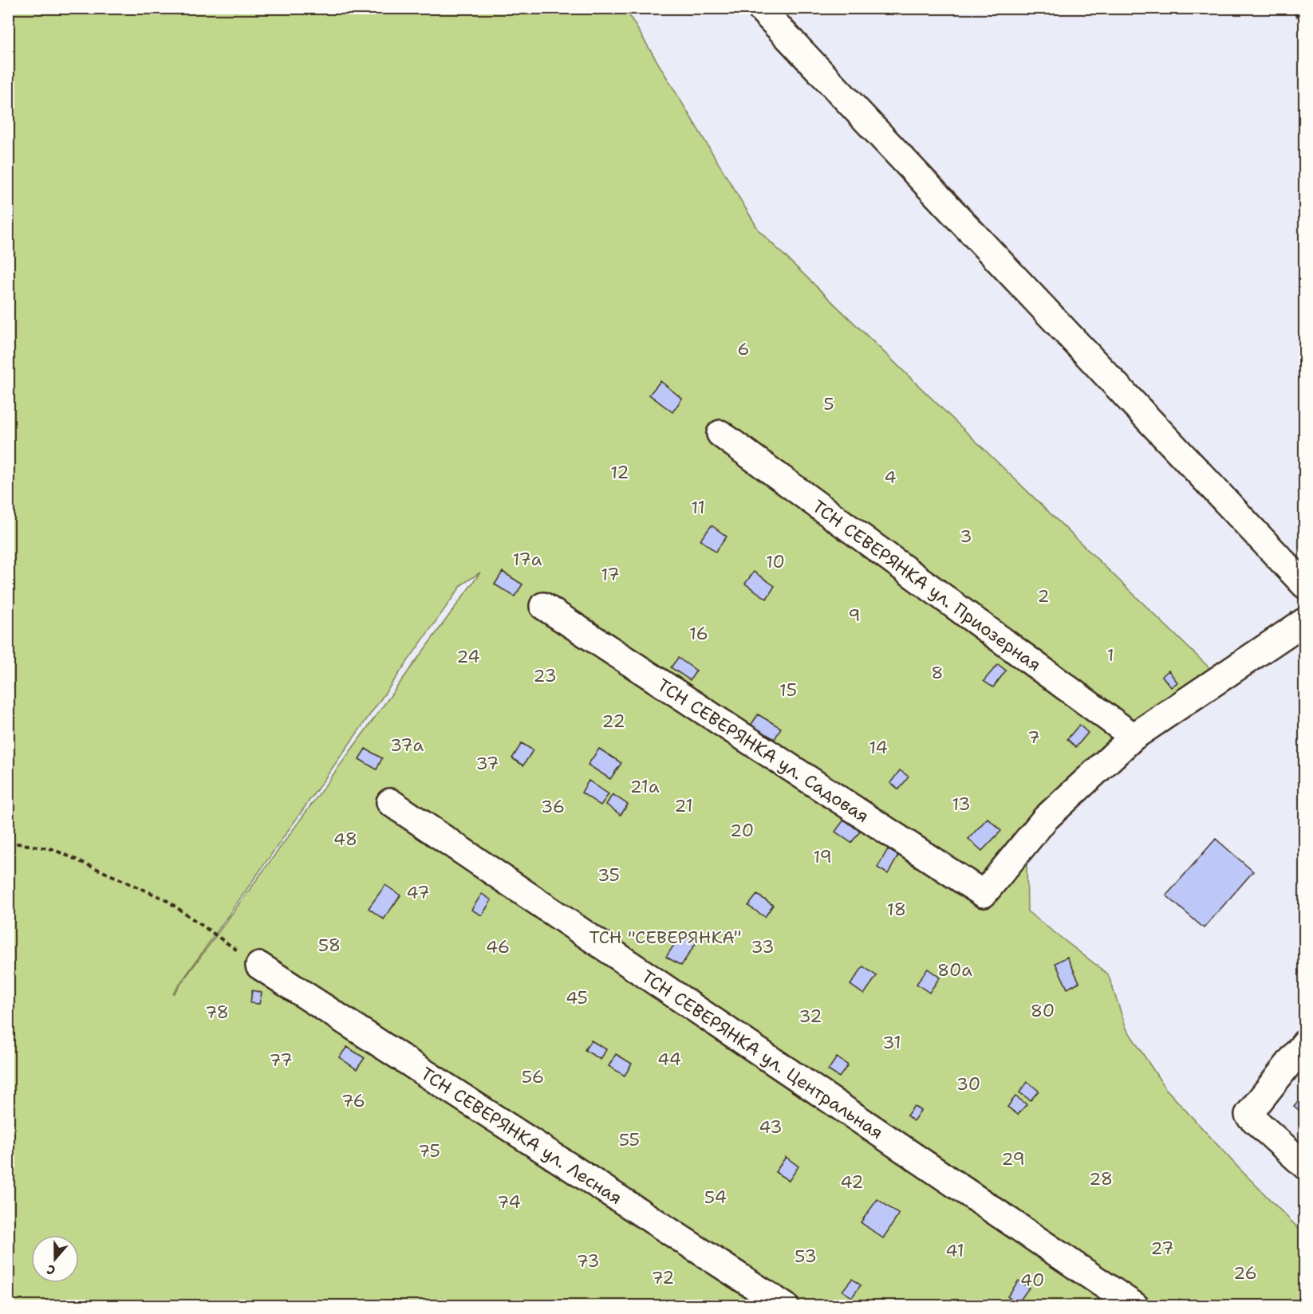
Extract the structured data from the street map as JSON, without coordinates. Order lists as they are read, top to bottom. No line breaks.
{"streets":{"lane":["ТСН СЕВЕРЯНКА ул. Приозерная","ТСН СЕВЕРЯНКА ул. Садовая","ТСН СЕВЕРЯНКА ул. Центральная","ТСН СЕВЕРЯНКА ул. Лесная"]},"crossings":[["ТСН СЕВЕРЯНКА ул. Приозерная","ТСН СЕВЕРЯНКА ул. Садовая"]],"parks":["6","5","12","4","11","3","17а","10","17","2","9","16","1","24","8","23","15","22","7","37а","14","37","21а","13","21","36","20","48","19","35","47","18","ТСН \"СЕВЕРЯНКА\"","58","46","33","80а","45","80","78","32","31","44","77","56","30","76","43","55","75","29","28","42","54","74","27","41","53","73","26","72","40"],"north":"bottom"}
